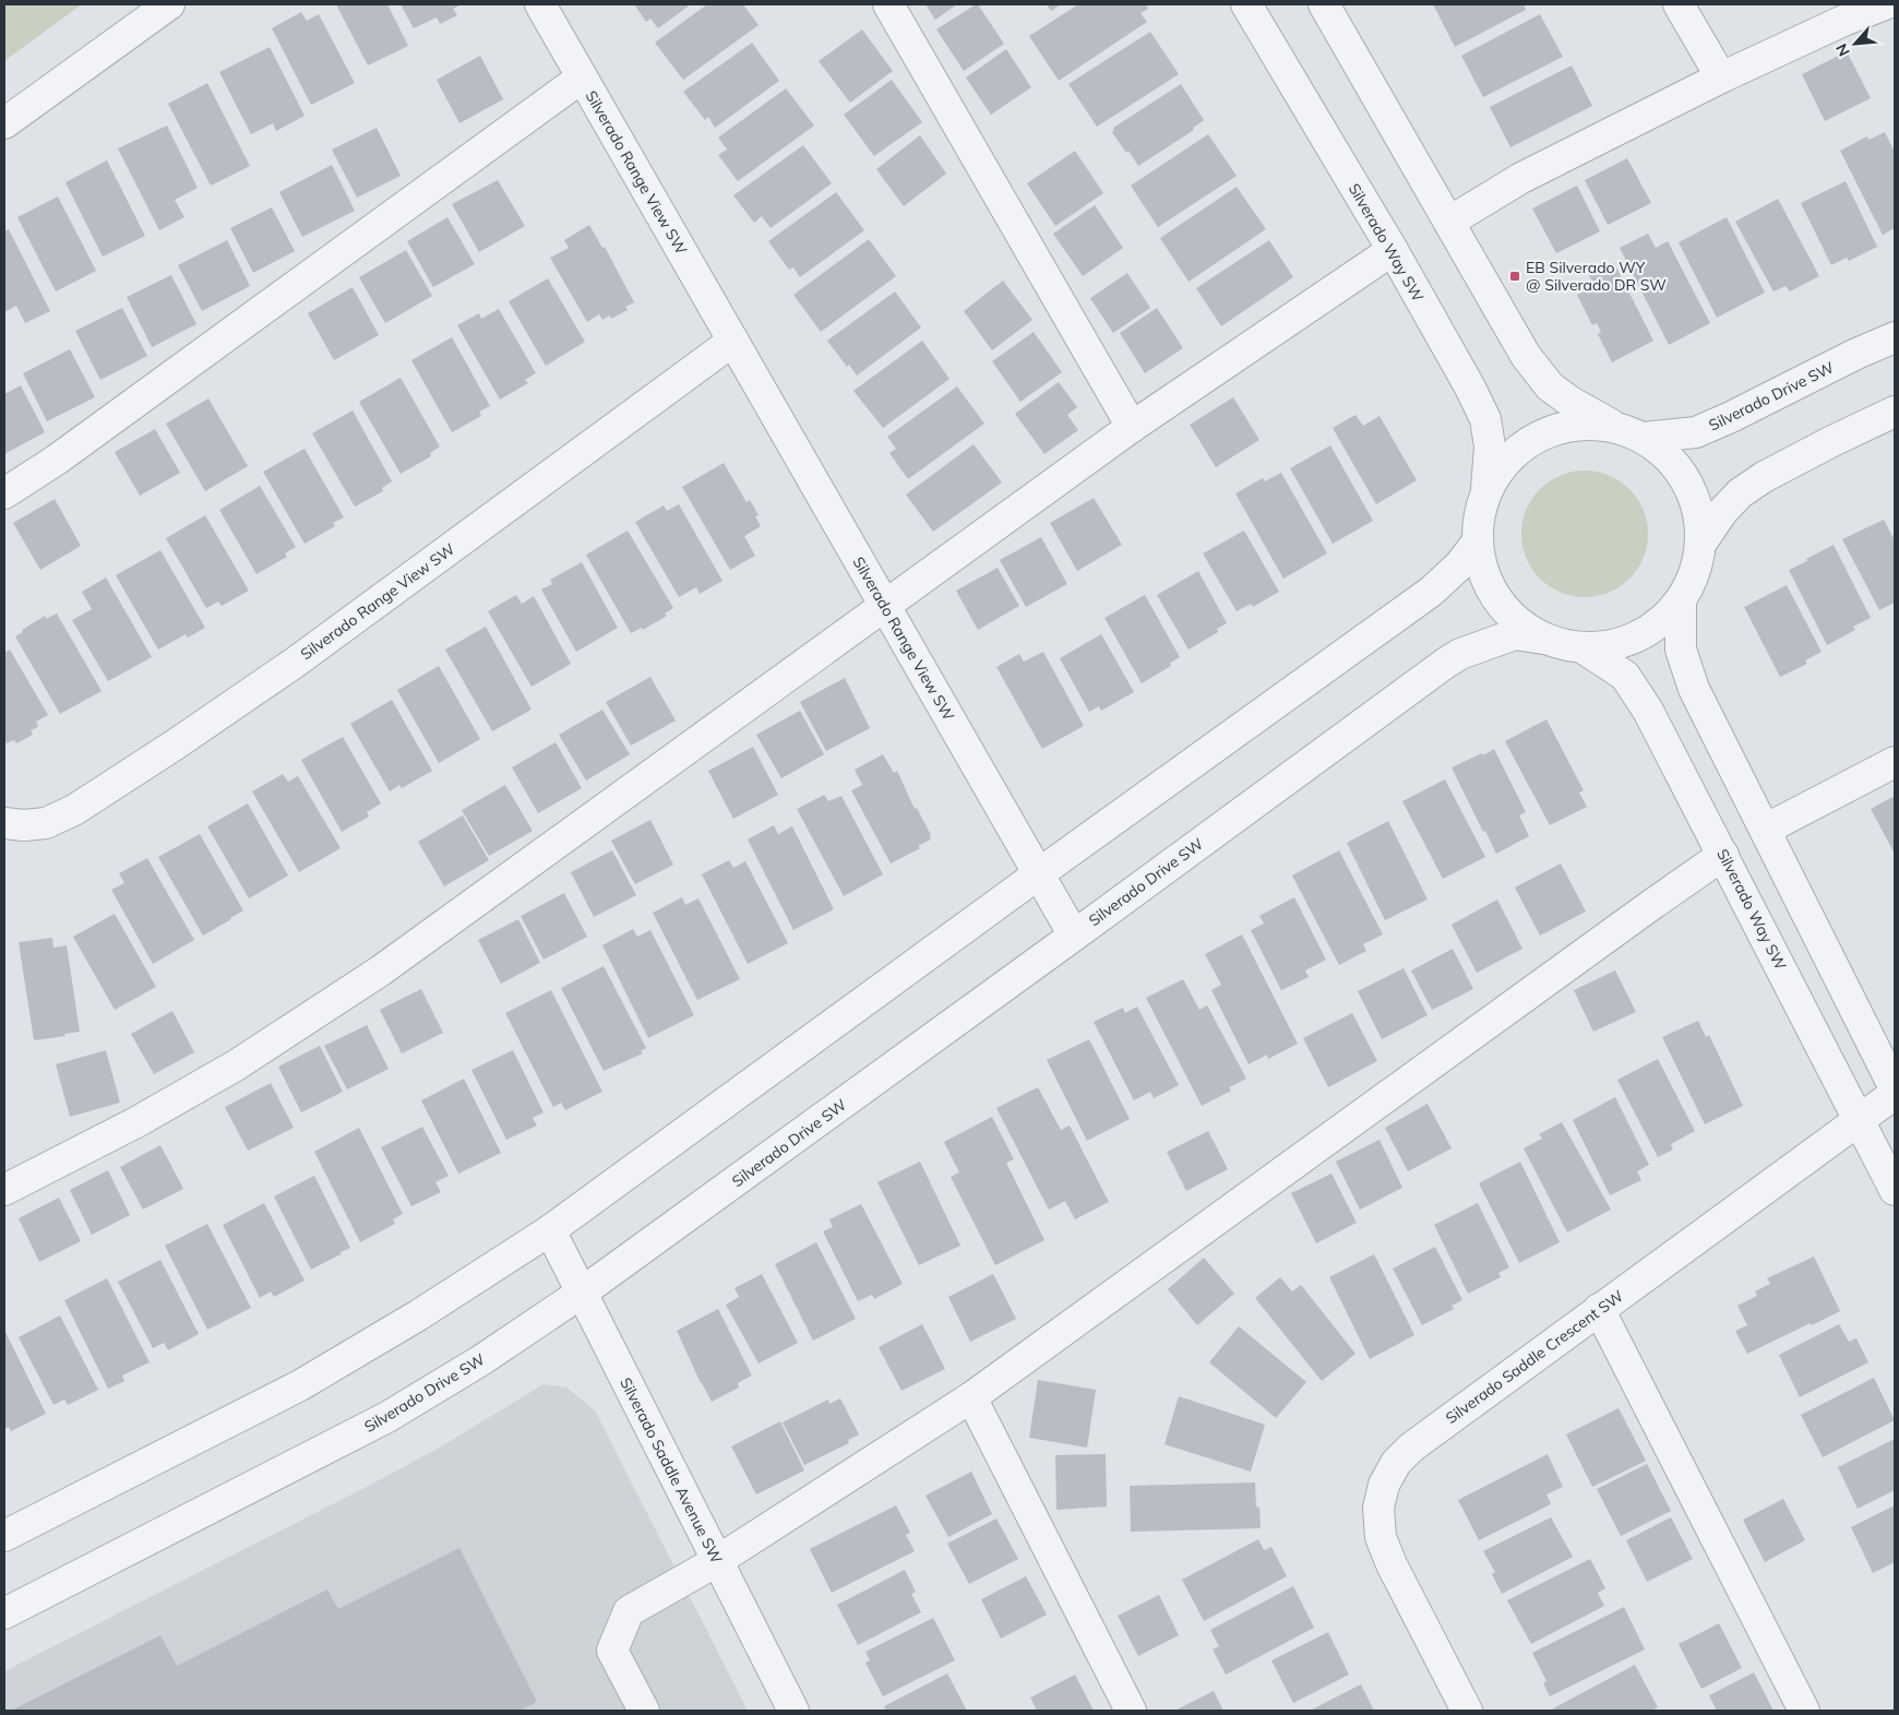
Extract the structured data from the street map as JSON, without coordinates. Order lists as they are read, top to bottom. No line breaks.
{"streets":{"street":["Silverado Range View SW","Silverado Way SW","Silverado Drive SW","Silverado Saddle Crescent SW","Silverado Saddle Avenue SW"]},"crossings":[["Silverado Range View SW","Silverado Drive SW"],["Silverado Way SW","Silverado Drive SW"],["Silverado Way SW","Silverado Saddle Crescent SW"],["Silverado Drive SW","Silverado Saddle Avenue SW"]],"places":{"transit":["EB Silverado WY @ Silverado DR SW"]},"north":"bottom left"}
